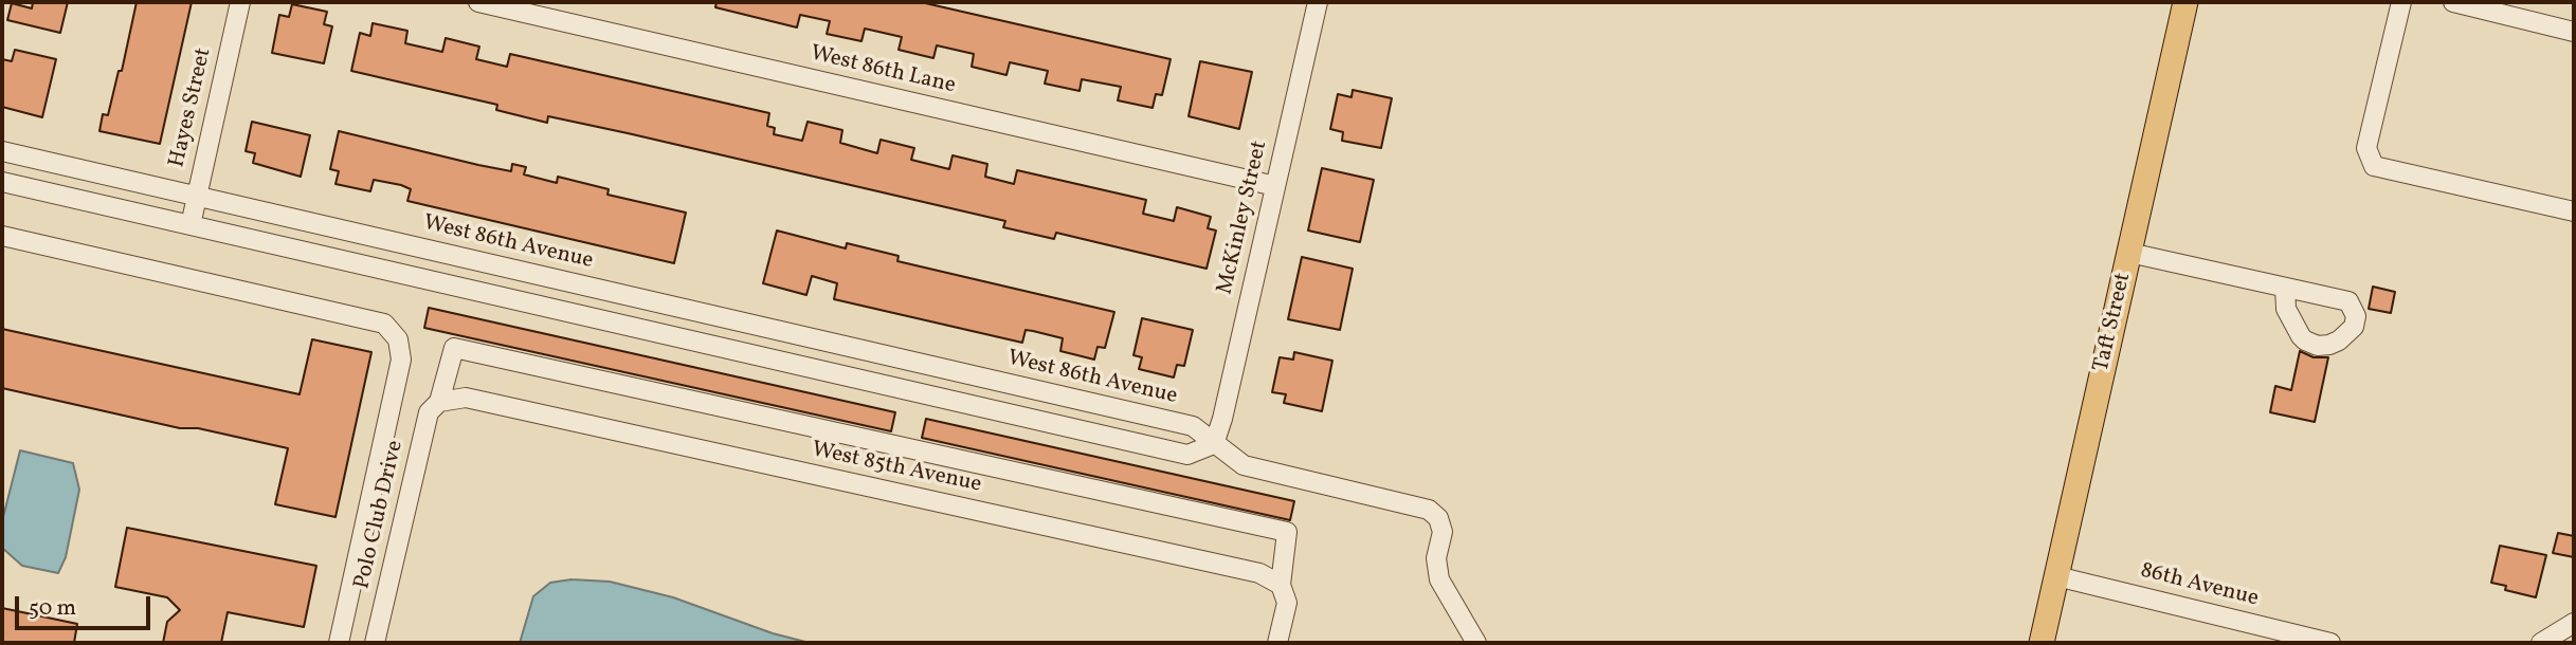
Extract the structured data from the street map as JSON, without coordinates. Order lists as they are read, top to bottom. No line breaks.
{"streets":{"main road":["Taft Street"],"street":["West 86th Lane","Hayes Street","McKinley Street","West 86th Avenue","West 85th Avenue","Polo Club Drive","86th Avenue"]},"crossings":[["West 86th Lane","McKinley Street"],["Hayes Street","West 86th Avenue"],["McKinley Street","West 86th Avenue"],["Taft Street","86th Avenue"],["West 85th Avenue","Polo Club Drive"]],"scale_bar":"50 m"}
